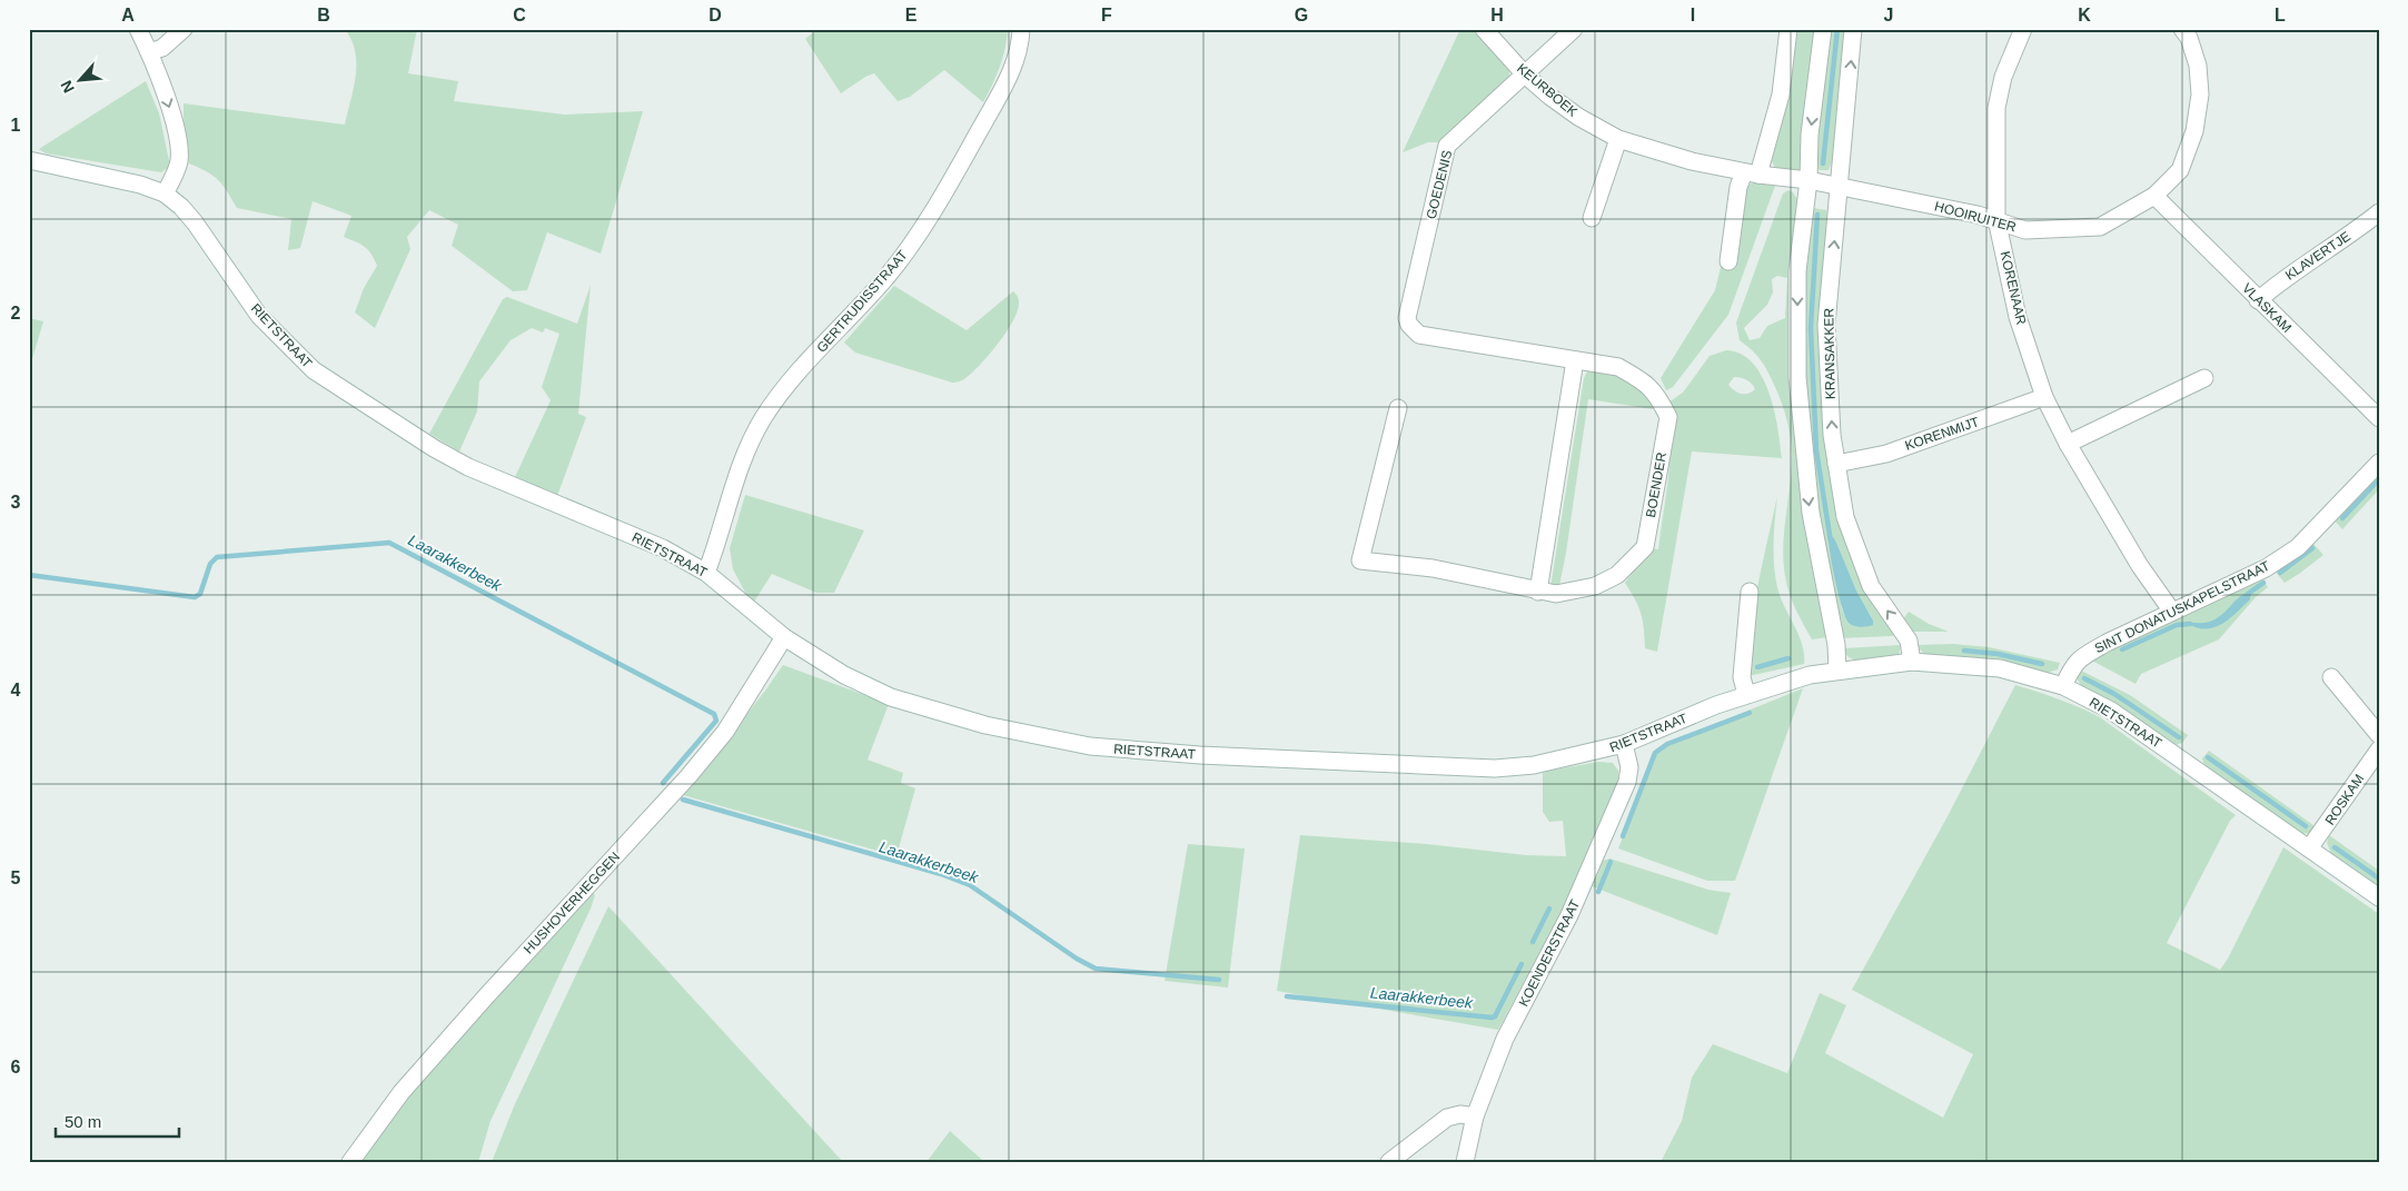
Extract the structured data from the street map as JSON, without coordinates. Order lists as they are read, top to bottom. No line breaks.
{"streets":{"street":["KEURBOEK","GOEDENIS","HOOIRUITER","KLAVERTJE","KORENAAR","GERTRUDISSTRAAT","VLASKAM","RIETSTRAAT","KRANSAKKER","KORENMIJT","BOENDER","SINT DONATUSKAPELSTRAAT","ROSKAM","HUSHOVERHEGGEN","KOENDERSTRAAT"]},"crossings":[["KEURBOEK","GOEDENIS"],["KEURBOEK","HOOIRUITER"],["KEURBOEK","KRANSAKKER"],["GOEDENIS","BOENDER"],["HOOIRUITER","KORENAAR"],["HOOIRUITER","VLASKAM"],["HOOIRUITER","KRANSAKKER"],["KLAVERTJE","VLASKAM"],["KORENAAR","KORENMIJT"],["KORENAAR","SINT DONATUSKAPELSTRAAT"],["GERTRUDISSTRAAT","RIETSTRAAT"],["RIETSTRAAT","KRANSAKKER"],["RIETSTRAAT","SINT DONATUSKAPELSTRAAT"],["RIETSTRAAT","ROSKAM"],["RIETSTRAAT","HUSHOVERHEGGEN"],["RIETSTRAAT","KOENDERSTRAAT"],["KRANSAKKER","KORENMIJT"]],"water":["Laarakkerbeek"],"scale_bar":"50 m","north":"bottom left","grid":{"columns":["A","B","C","D","E","F","G","H","I","J","K","L"],"rows":["1","2","3","4","5","6"]}}
